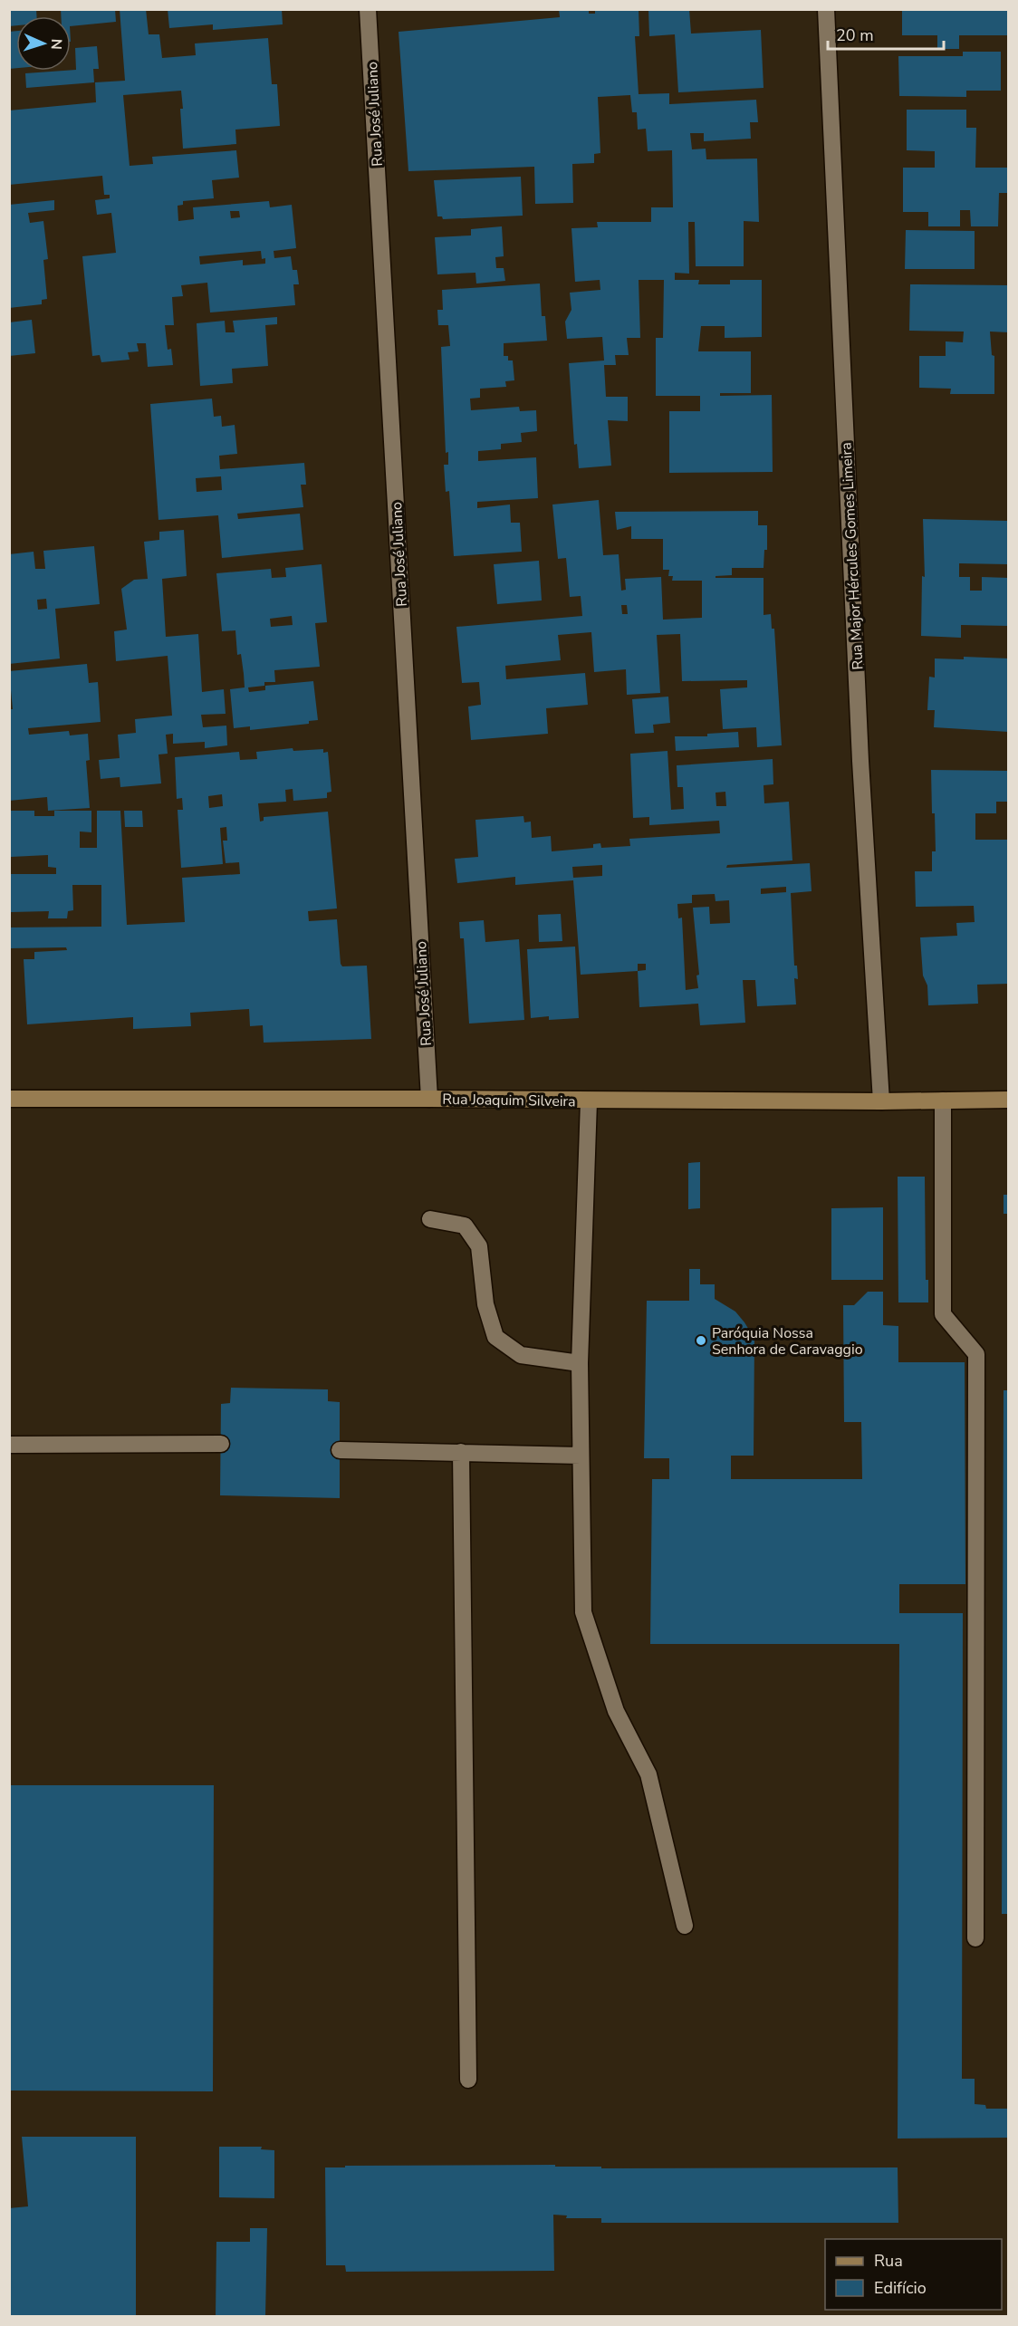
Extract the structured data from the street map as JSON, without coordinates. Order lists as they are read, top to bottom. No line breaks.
{"streets":{"street":["Rua José Juliano","Rua Major Hércules Gomes Limeira","Rua Joaquim Silveira"]},"crossings":[["Rua José Juliano","Rua Joaquim Silveira"],["Rua Major Hércules Gomes Limeira","Rua Joaquim Silveira"]],"places":["Paróquia Nossa Senhora de Caravaggio"],"legend":["Rua","Edifício"],"scale_bar":"20 m","north":"right"}
